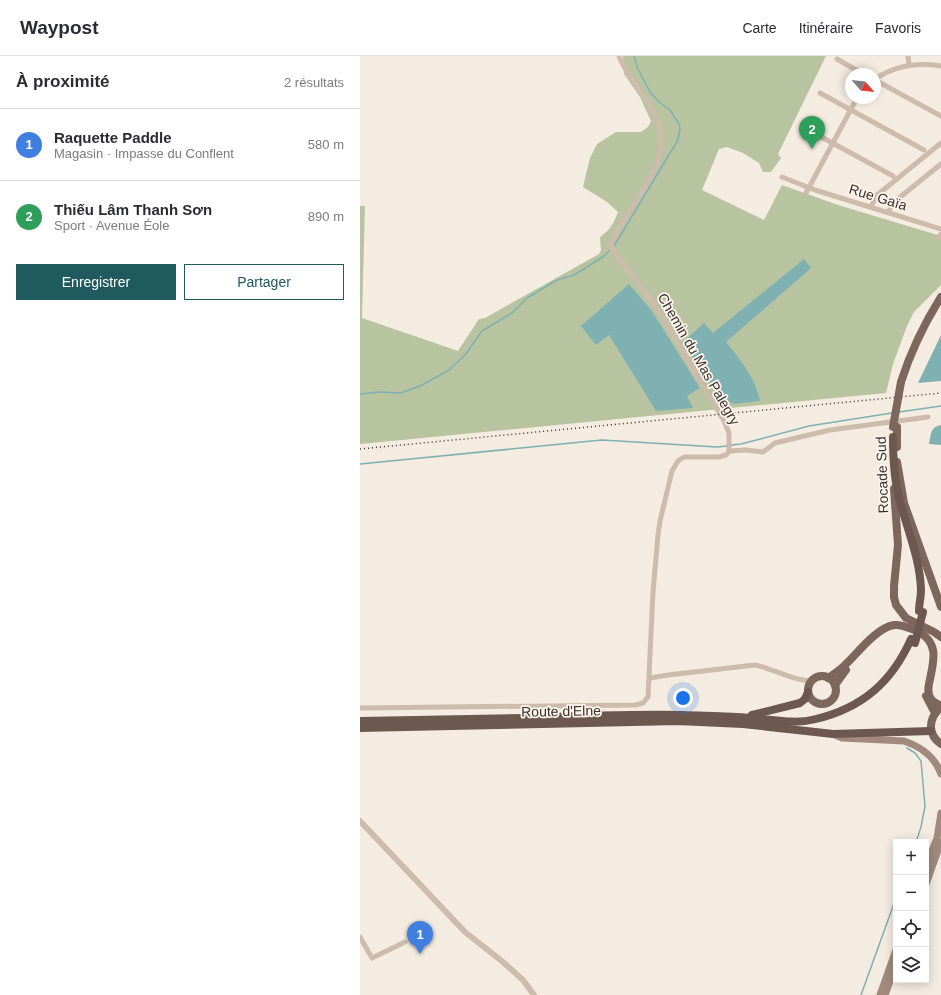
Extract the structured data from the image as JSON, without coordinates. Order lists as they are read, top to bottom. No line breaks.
{"streets":{"highway":["Route d'Elne"],"main road":["Rocade Sud"],"street":["Rue Gaïa","Chemin du Mas Palegry"]},"north":"bottom right","page":{"header":"Waypost","nav":["Carte","Itinéraire","Favoris"],"heading":["À proximité","2 résultats"],"list":[{"mark":"1","name":"Raquette Paddle","note":"Magasin · Impasse du Conflent","value":"580 m"},{"mark":"2","name":"Thiếu Lâm Thanh Sơn","note":"Sport · Avenue Éole","value":"890 m"}],"pins":["2","1"],"buttons":["Enregistrer","Partager"],"map_buttons":["+","−"]}}
